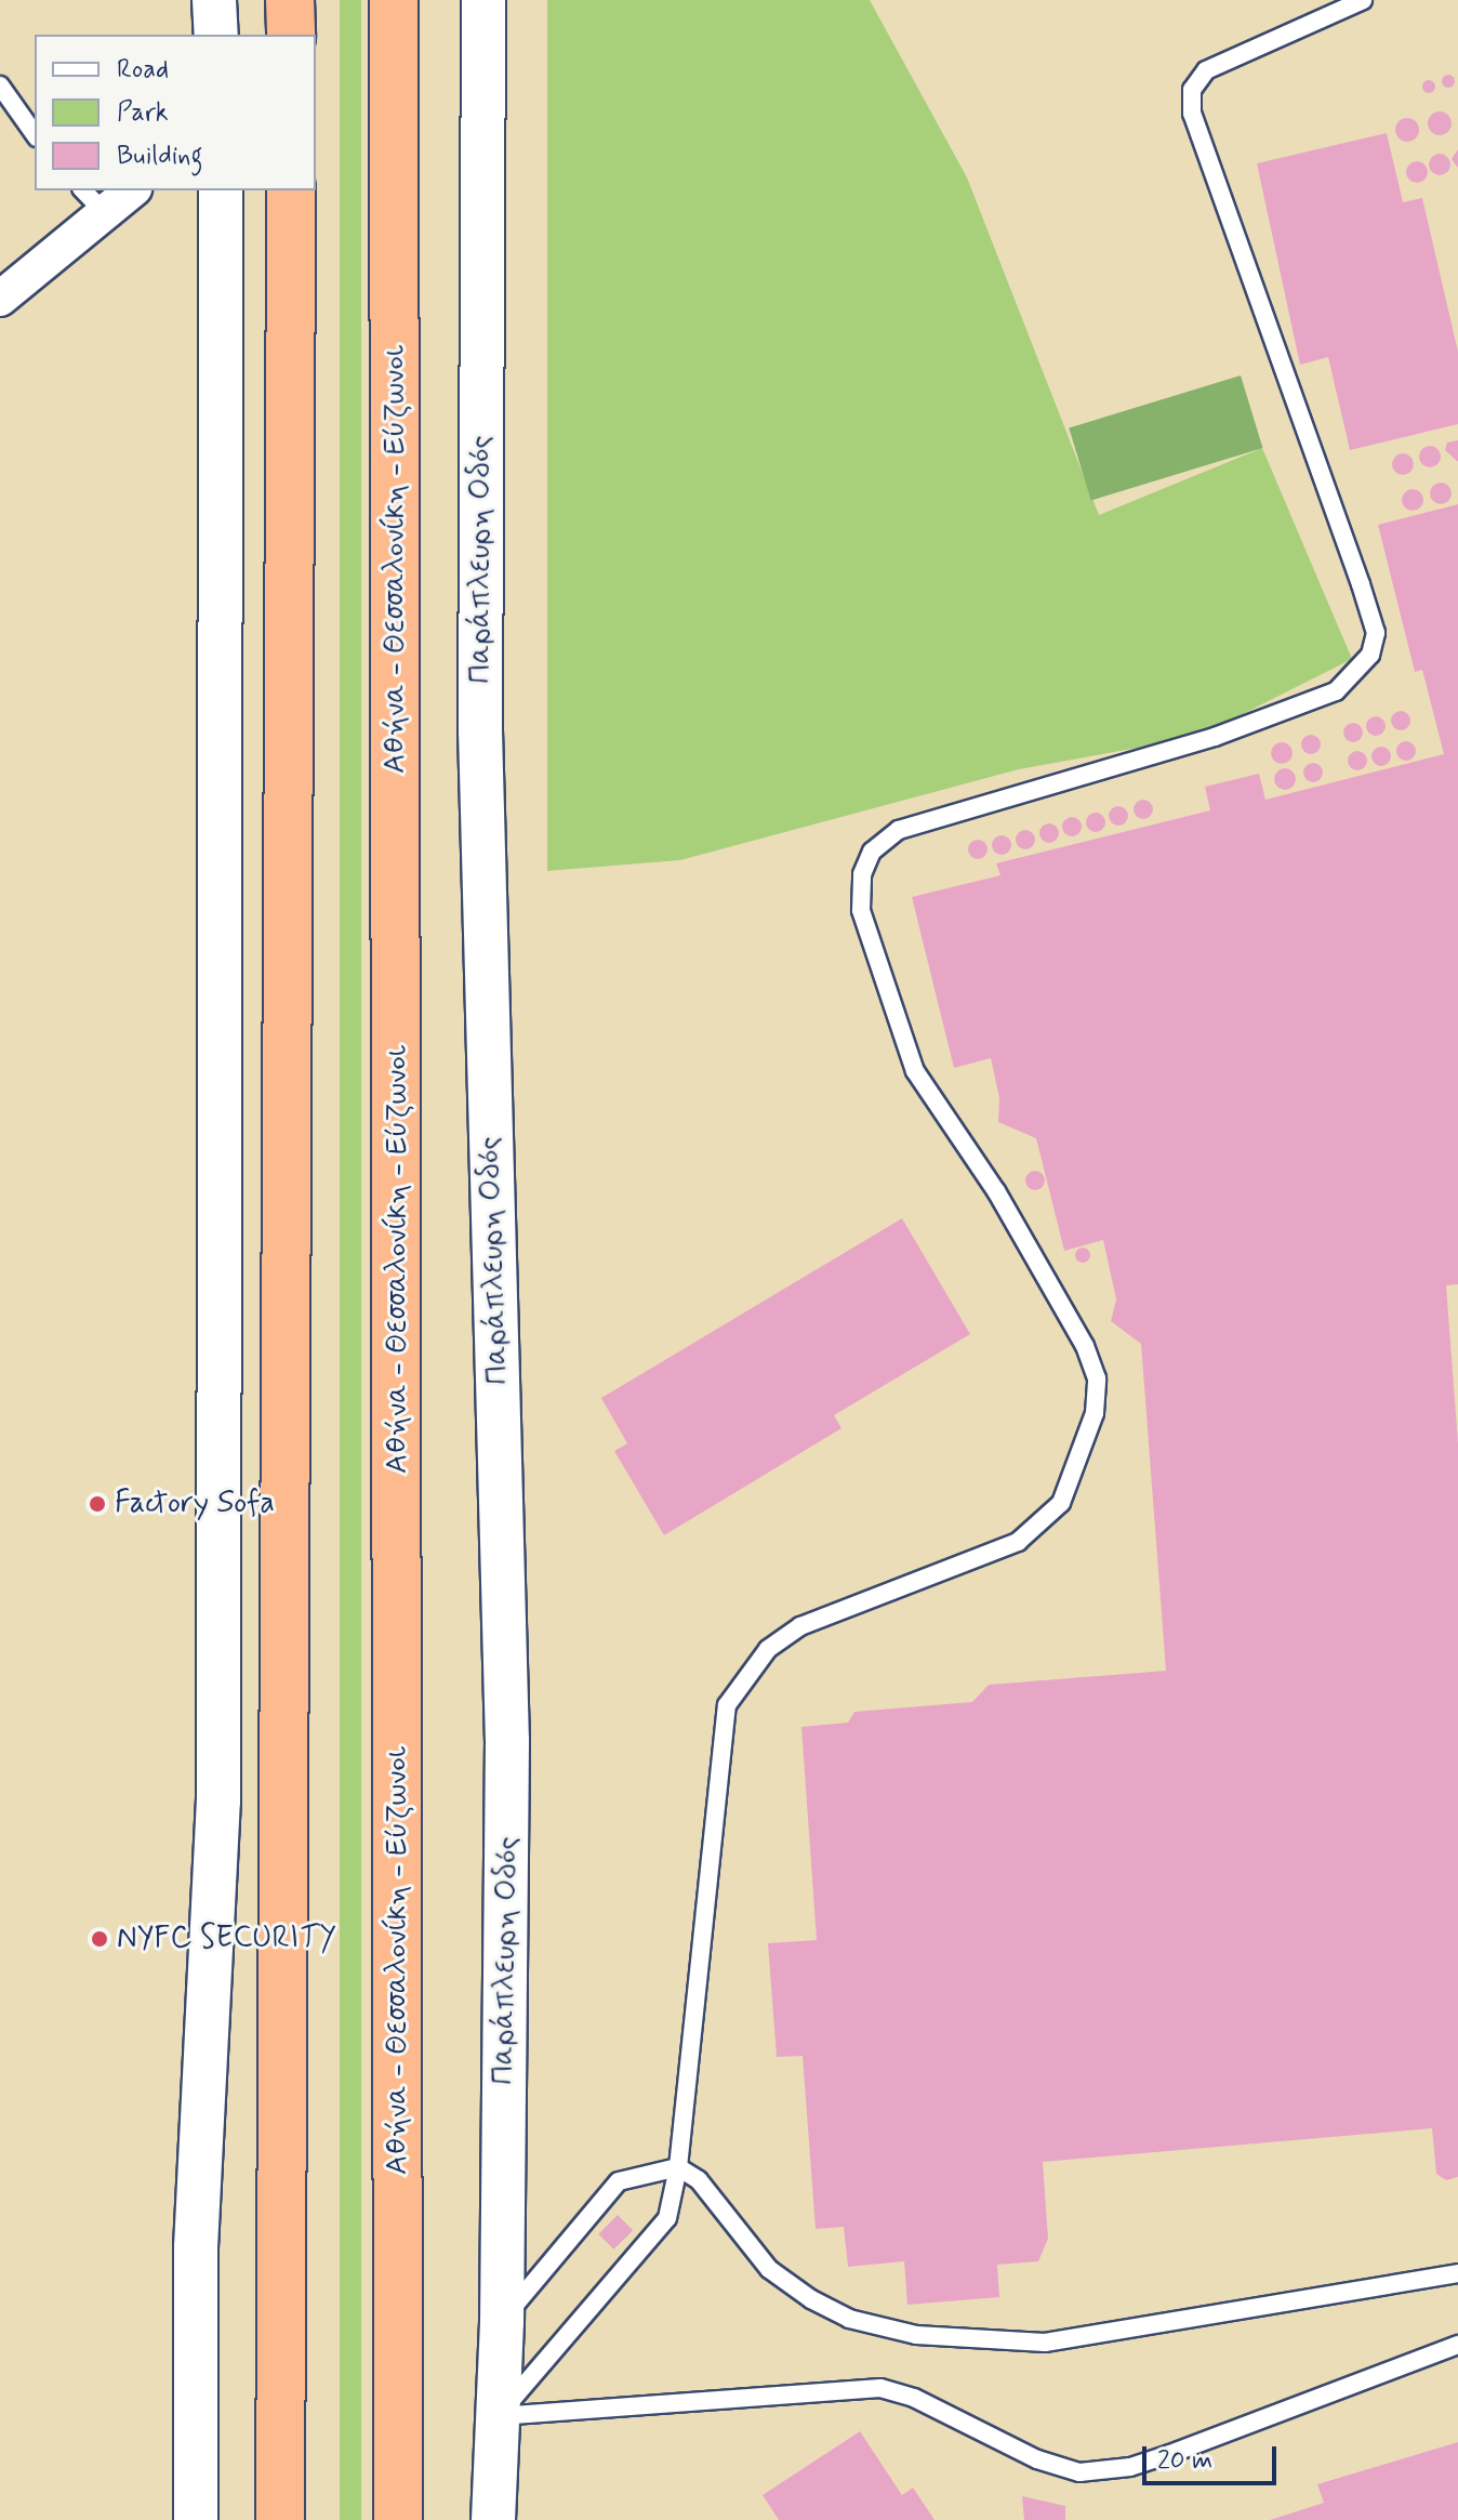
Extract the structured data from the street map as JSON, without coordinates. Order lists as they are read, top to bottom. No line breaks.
{"streets":{"highway":["Αθήνα - Θεσσαλονίκη - Εύζωνοι"],"street":["Παράπλευρη Οδός"]},"places":["Factory Sofa","NYFC SECURITY"],"legend":["Road","Park","Building"],"scale_bar":"20 m"}
